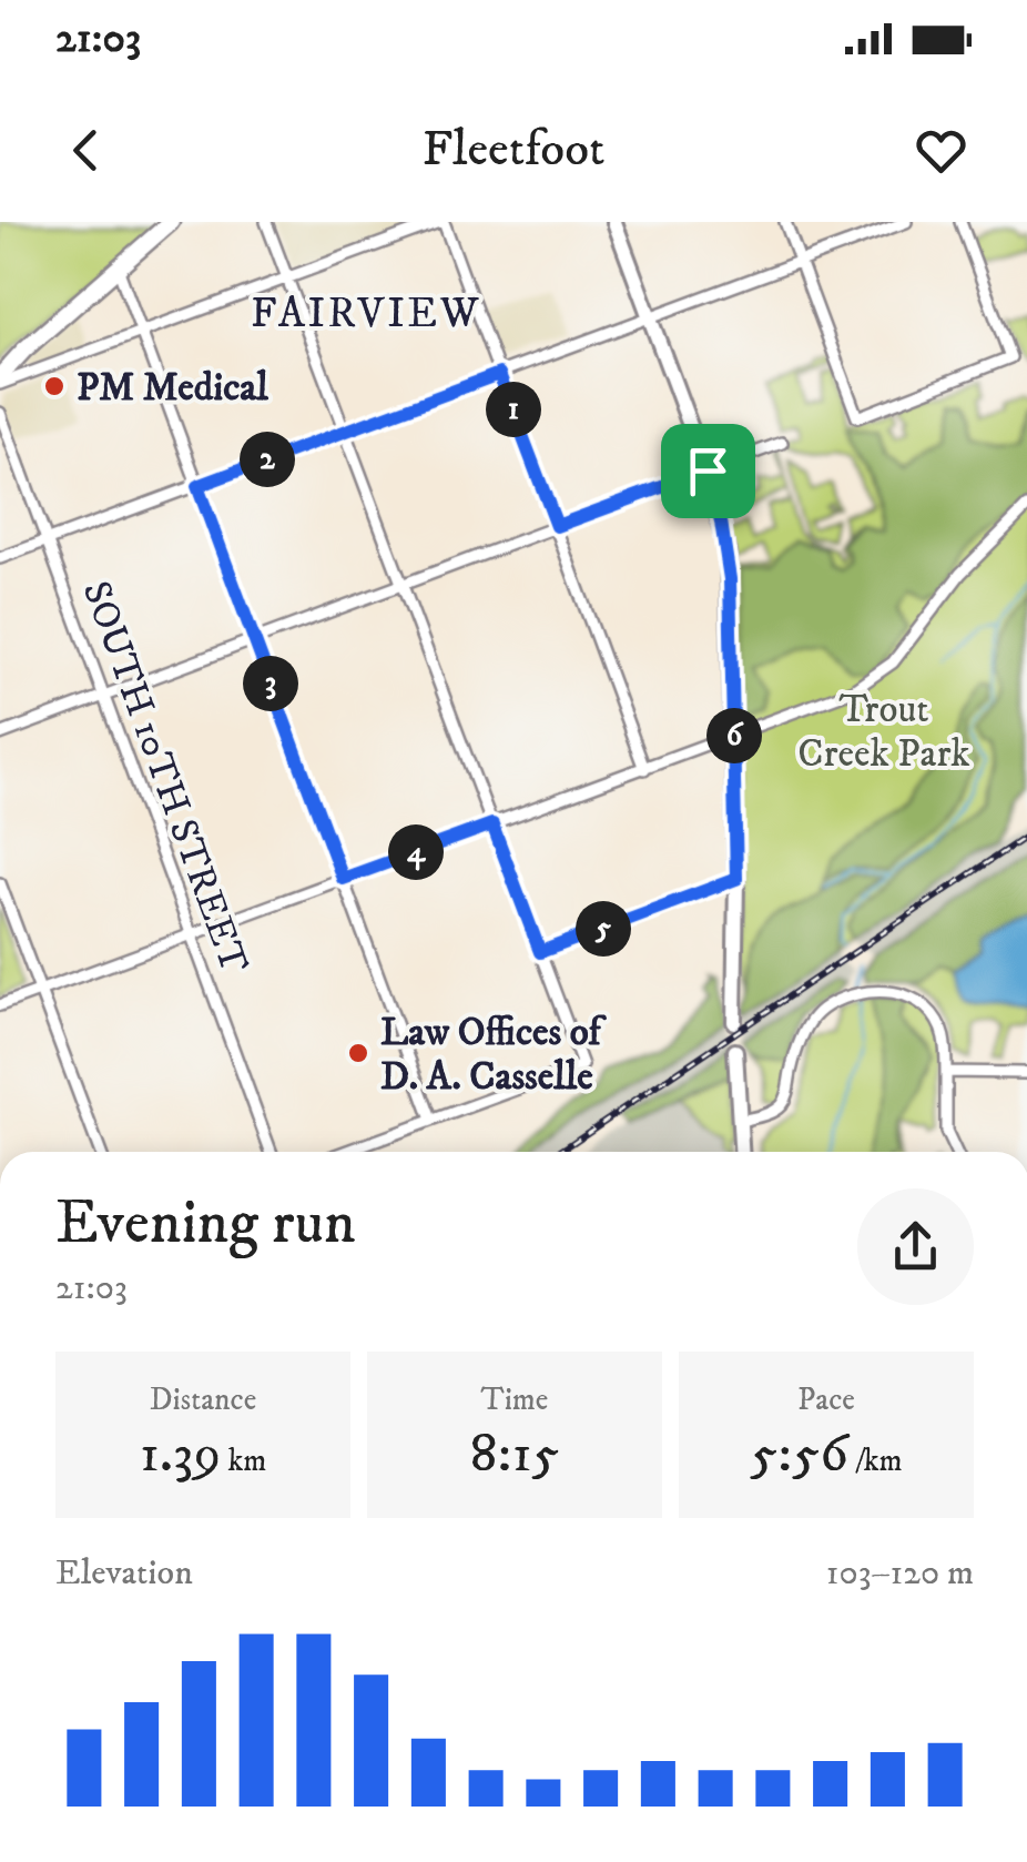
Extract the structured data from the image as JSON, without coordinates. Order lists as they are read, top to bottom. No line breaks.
{"streets":{"street":["SOUTH 10TH STREET"]},"districts":["FAIRVIEW"],"parks":["Trout Creek Park"],"places":["PM Medical","Law Offices of D. A. Casselle"],"page":{"status":"21:03","header":"Fleetfoot","pins":["1","2","3","6","4","5"],"heading":["Evening run","21:03"],"stats":[["Distance","1.39 km"],["Time","8:15"],["Pace","5:56 /km"]],"chart":["Elevation","103–120 m"]}}
